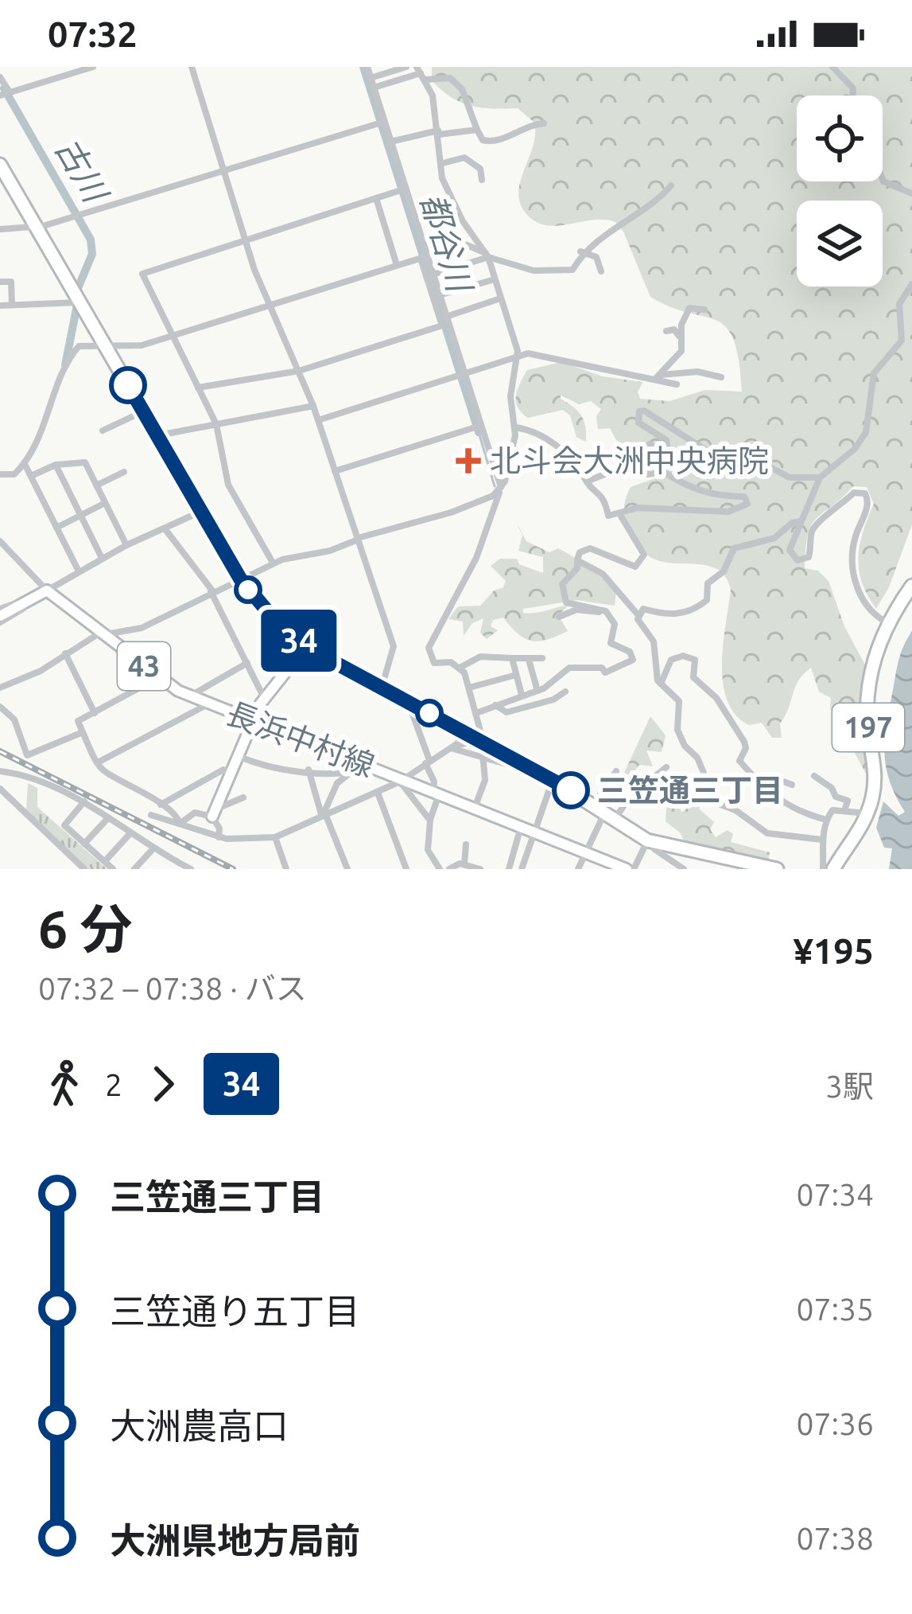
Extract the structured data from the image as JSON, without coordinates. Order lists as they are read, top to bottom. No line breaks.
{"streets":{"highway":["197"],"main road":["43","長浜中村線"]},"water":["古川","都谷川"],"places":{"health":["北斗会大洲中央病院"],"other":["三笠通三丁目"]},"lines":["bus line 34"],"page":{"status":"07:32","on_map":"34","heading":["6 分","07:32 – 07:38 · バス","¥195"],"legs":["2","34","3駅"],"list":[{"name":"三笠通三丁目","value":"07:34"},{"name":"三笠通り五丁目","value":"07:35"},{"name":"大洲農高口","value":"07:36"},{"name":"大洲県地方局前","value":"07:38"}]}}
